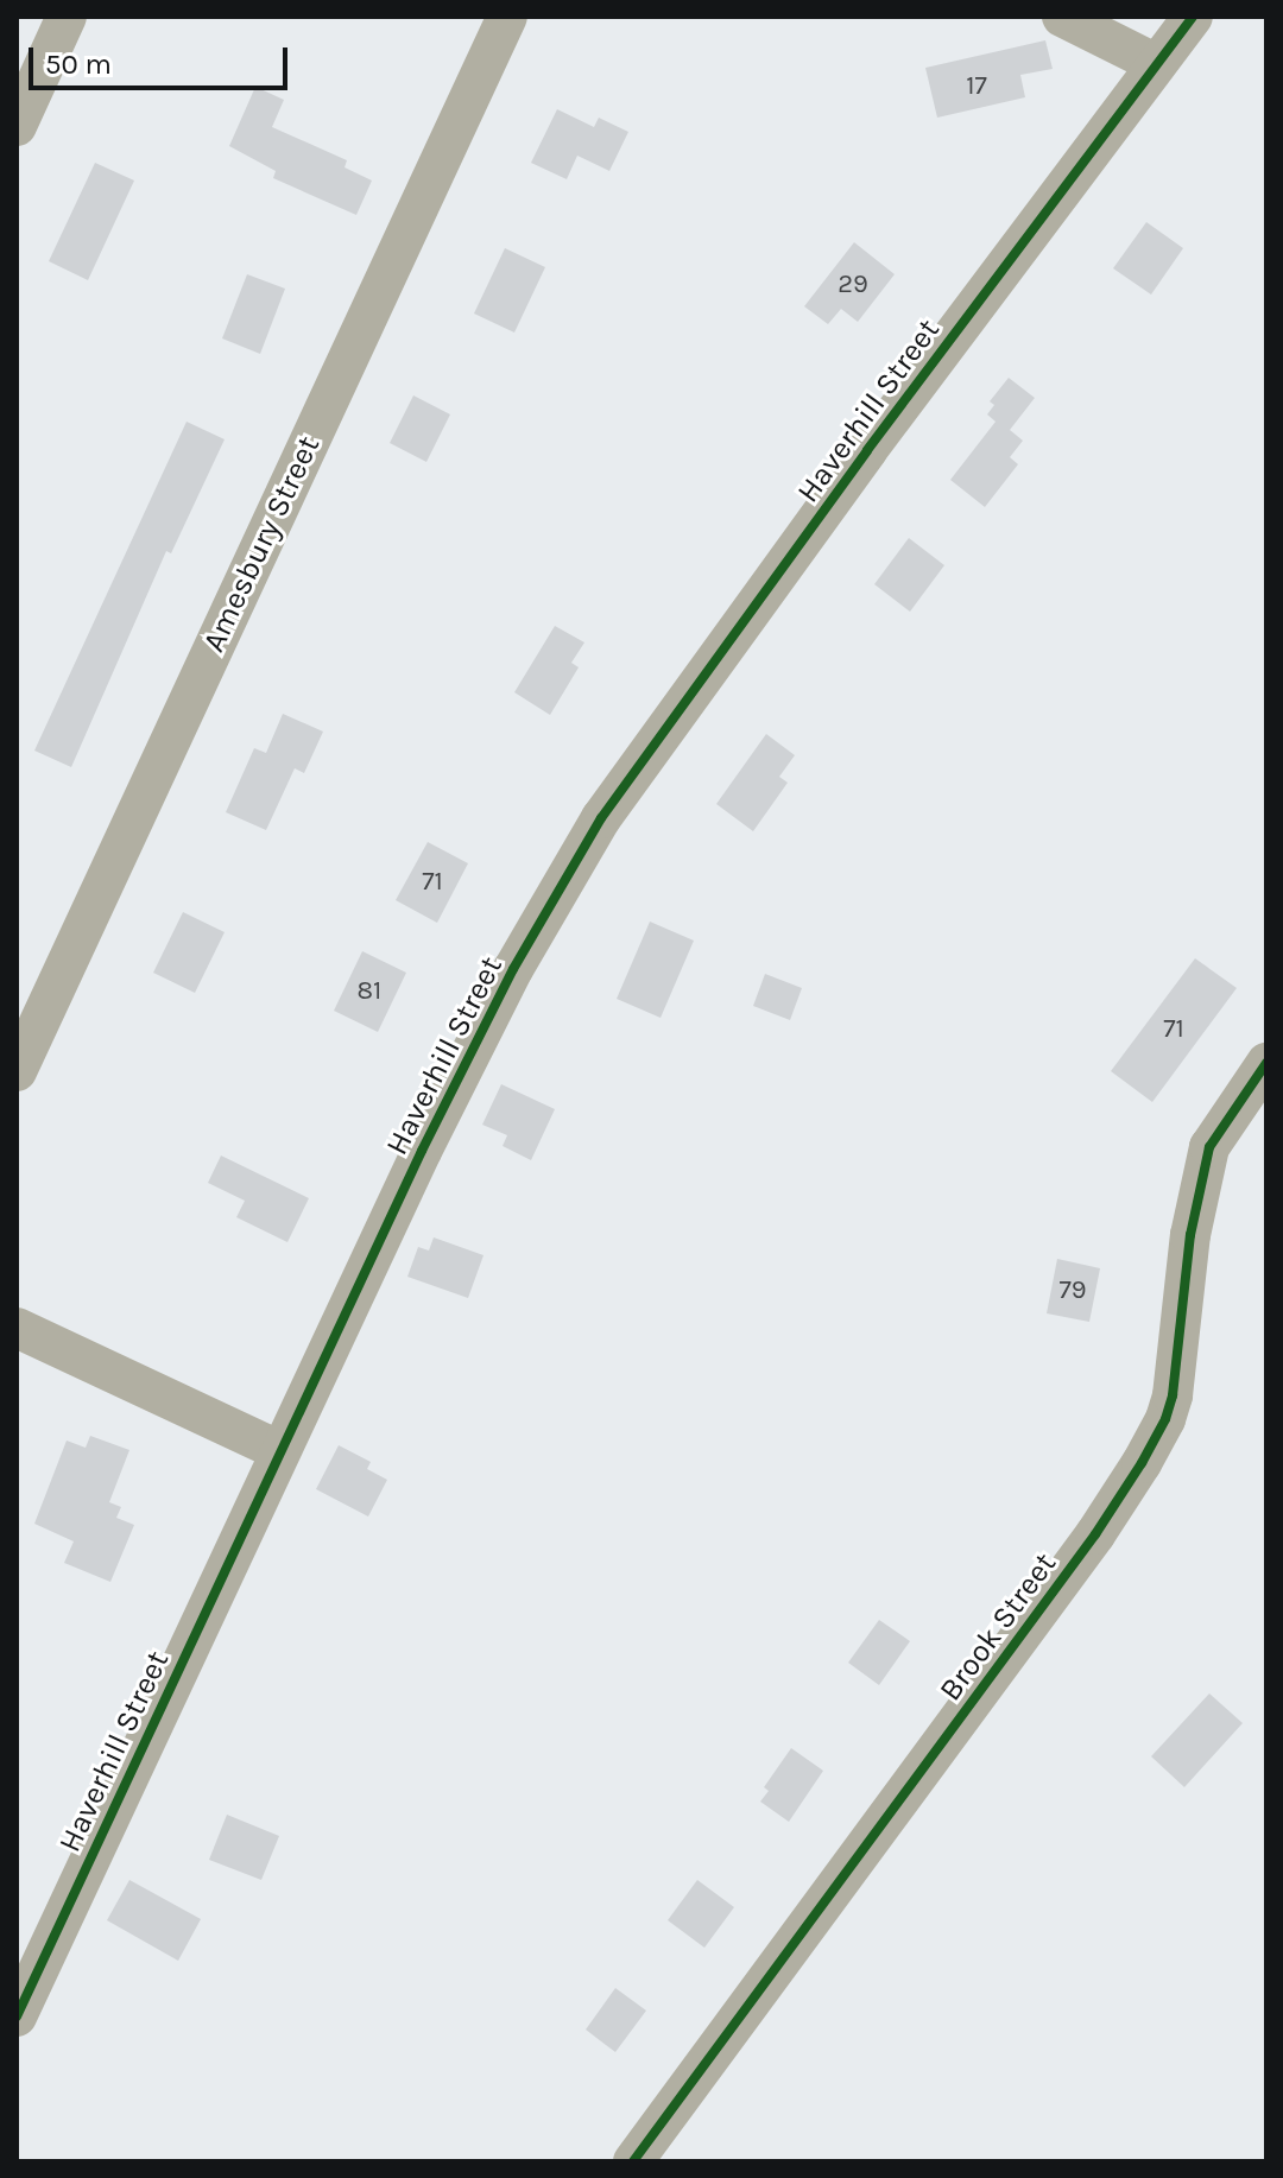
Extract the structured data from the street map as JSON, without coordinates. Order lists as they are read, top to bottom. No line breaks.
{"streets":{"street":["Haverhill Street","Amesbury Street","Brook Street"]},"house_numbers":["17","29","71","81","71","79"],"scale_bar":"50 m"}
